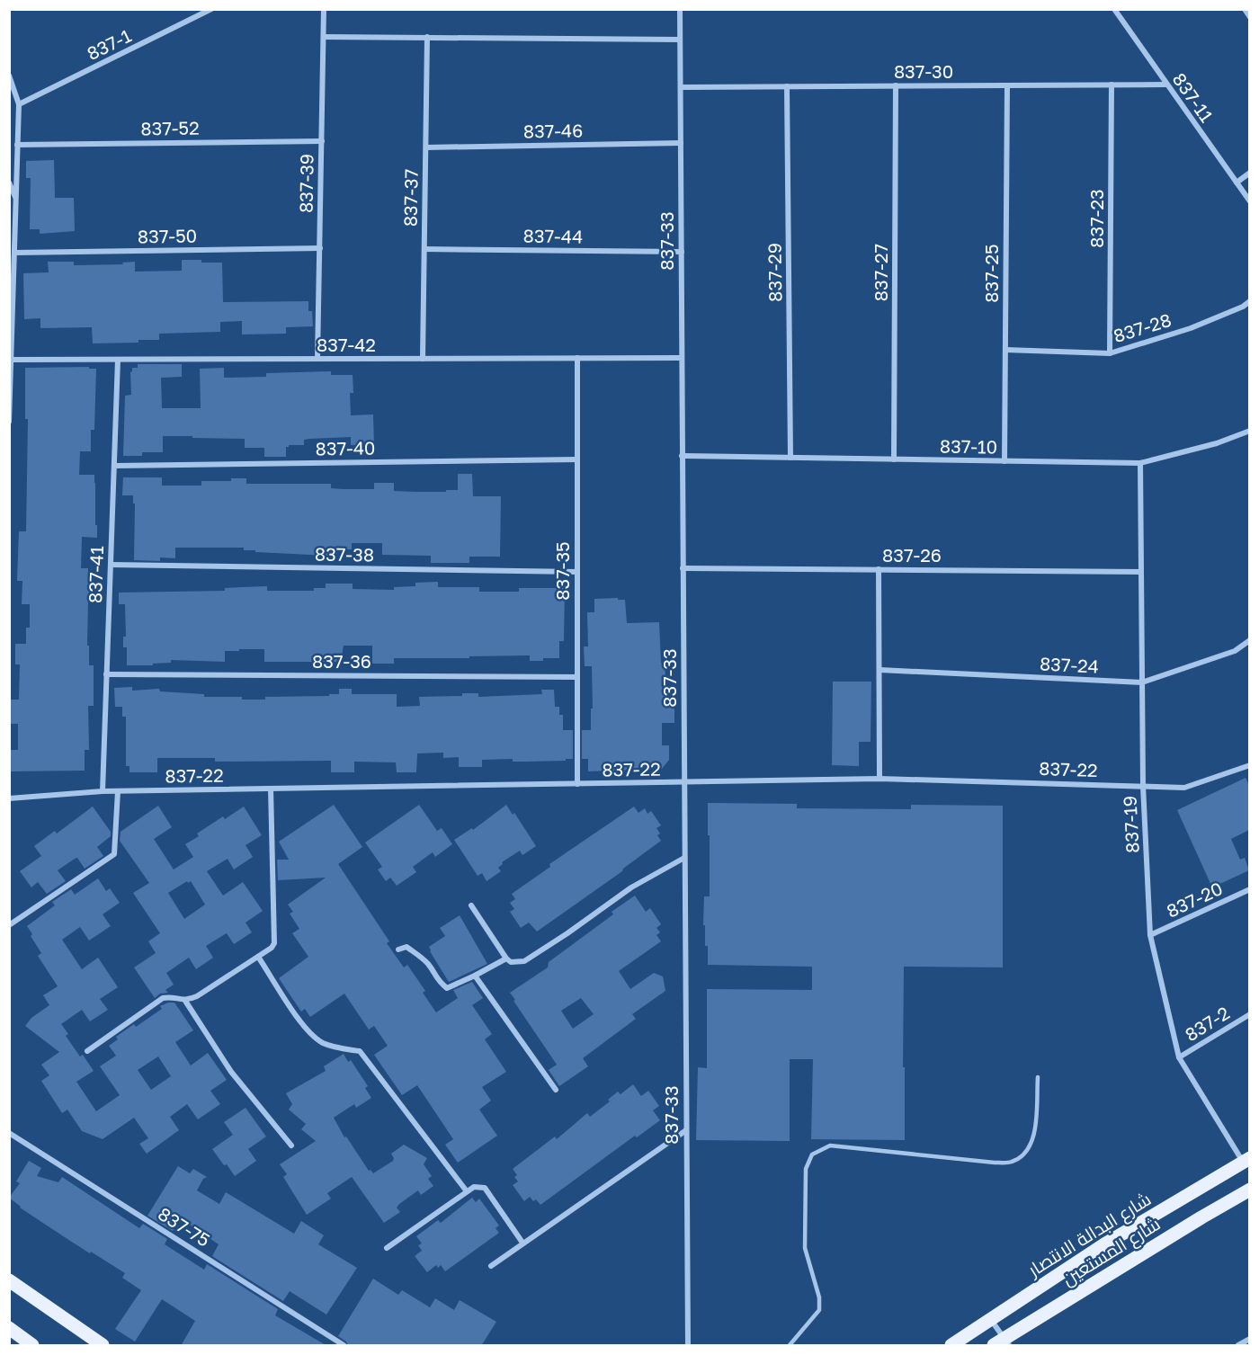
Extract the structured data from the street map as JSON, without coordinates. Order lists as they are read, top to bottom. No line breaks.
{"streets":{"main road":["شارع البدالة الانتصار","شارع المستعين"],"street":["837-1","837-30","837-11","837-52","837-46","837-39","837-37","837-23","837-50","837-44","837-33","837-29","837-27","837-25","837-28","837-42","837-10","837-40","837-38","837-26","837-35","837-41","837-36","837-24","837-22","837-19","837-20","837-2","837-75"]},"crossings":[["837-30","837-11"],["837-30","837-23"],["837-30","837-33"],["837-30","837-29"],["837-30","837-27"],["837-30","837-25"],["837-52","837-39"],["837-46","837-37"],["837-46","837-33"],["837-39","837-50"],["837-39","837-42"],["837-37","837-44"],["837-37","837-42"],["837-23","837-28"],["837-44","837-33"],["837-33","837-42"],["837-33","837-10"],["837-33","837-26"],["837-33","837-22"],["837-29","837-10"],["837-27","837-10"],["837-25","837-28"],["837-25","837-10"],["837-42","837-35"],["837-42","837-41"],["837-10","837-19"],["837-40","837-35"],["837-40","837-41"],["837-38","837-35"],["837-38","837-41"],["837-26","837-19"],["837-35","837-36"],["837-35","837-22"],["837-41","837-36"],["837-41","837-22"],["837-24","837-19"],["837-22","837-19"],["837-19","837-20"],["837-19","837-2"],["837-19","شارع البدالة الانتصار"]]}
